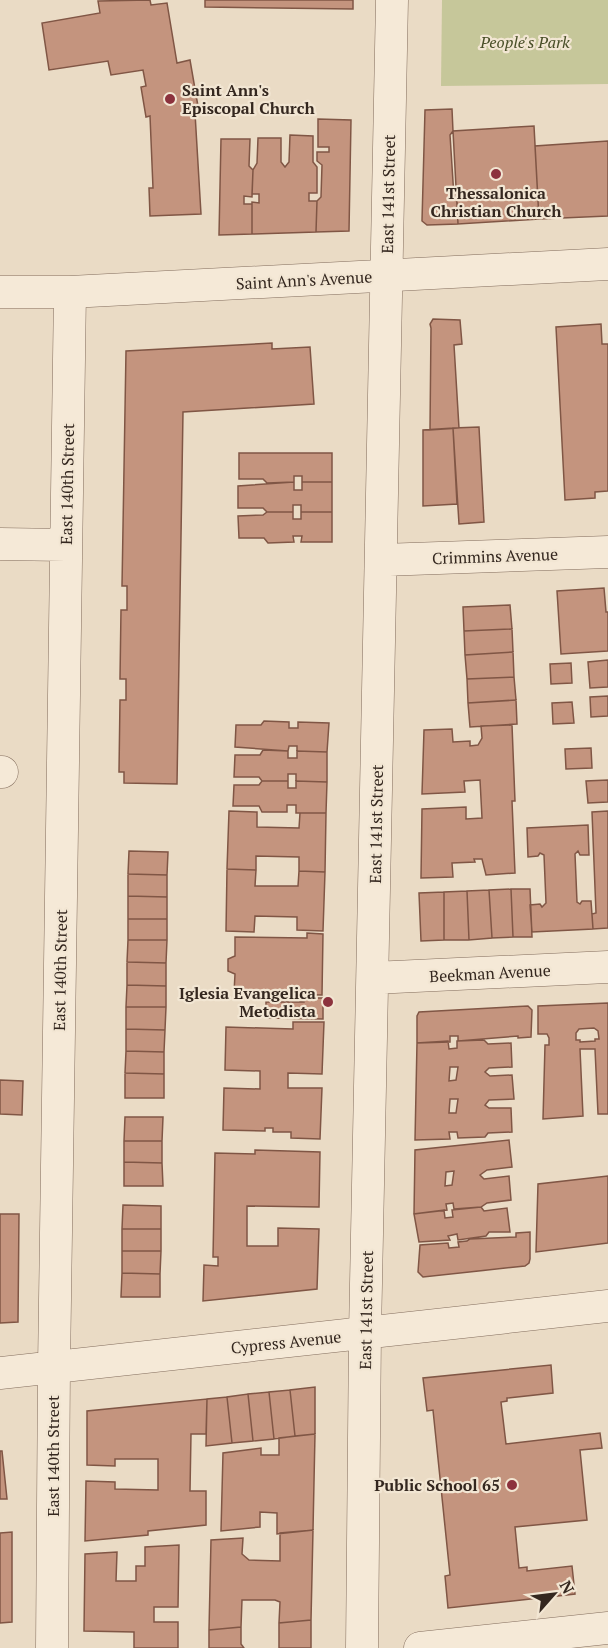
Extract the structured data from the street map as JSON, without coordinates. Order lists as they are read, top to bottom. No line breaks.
{"streets":{"street":["East 141st Street","Saint Ann's Avenue","East 140th Street","Crimmins Avenue","Beekman Avenue","Cypress Avenue"]},"crossings":[["East 141st Street","Saint Ann's Avenue"],["East 141st Street","Crimmins Avenue"],["East 141st Street","Beekman Avenue"],["East 141st Street","Cypress Avenue"],["Saint Ann's Avenue","East 140th Street"],["East 140th Street","Cypress Avenue"]],"parks":["People's Park"],"places":["Saint Ann's Episcopal Church","Thessalonica Christian Church","Iglesia Evangelica Metodista","Public School 65"],"north":"top right"}
